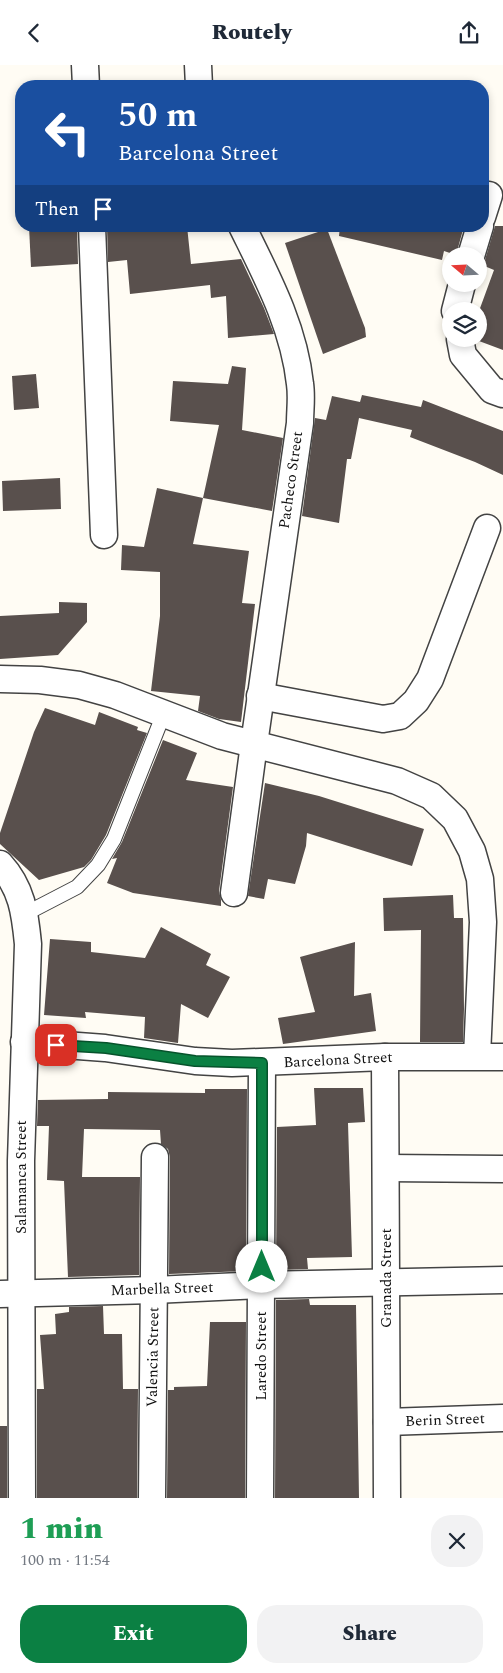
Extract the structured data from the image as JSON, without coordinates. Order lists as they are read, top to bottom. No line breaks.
{"streets":{"street":["Pacheco Street","Barcelona Street","Salamanca Street","Granada Street","Marbella Street","Laredo Street","Valencia Street","Berin Street"]},"crossings":[["Barcelona Street","Salamanca Street"],["Barcelona Street","Granada Street"],["Barcelona Street","Laredo Street"],["Salamanca Street","Marbella Street"],["Granada Street","Marbella Street"],["Granada Street","Berin Street"],["Marbella Street","Laredo Street"],["Marbella Street","Valencia Street"]],"north":"left","page":{"header":"Routely","turn":["50 m","Barcelona Street"],"then":"Then","heading":["1 min","100 m · 11:54"],"buttons":["Exit","Share"]}}
